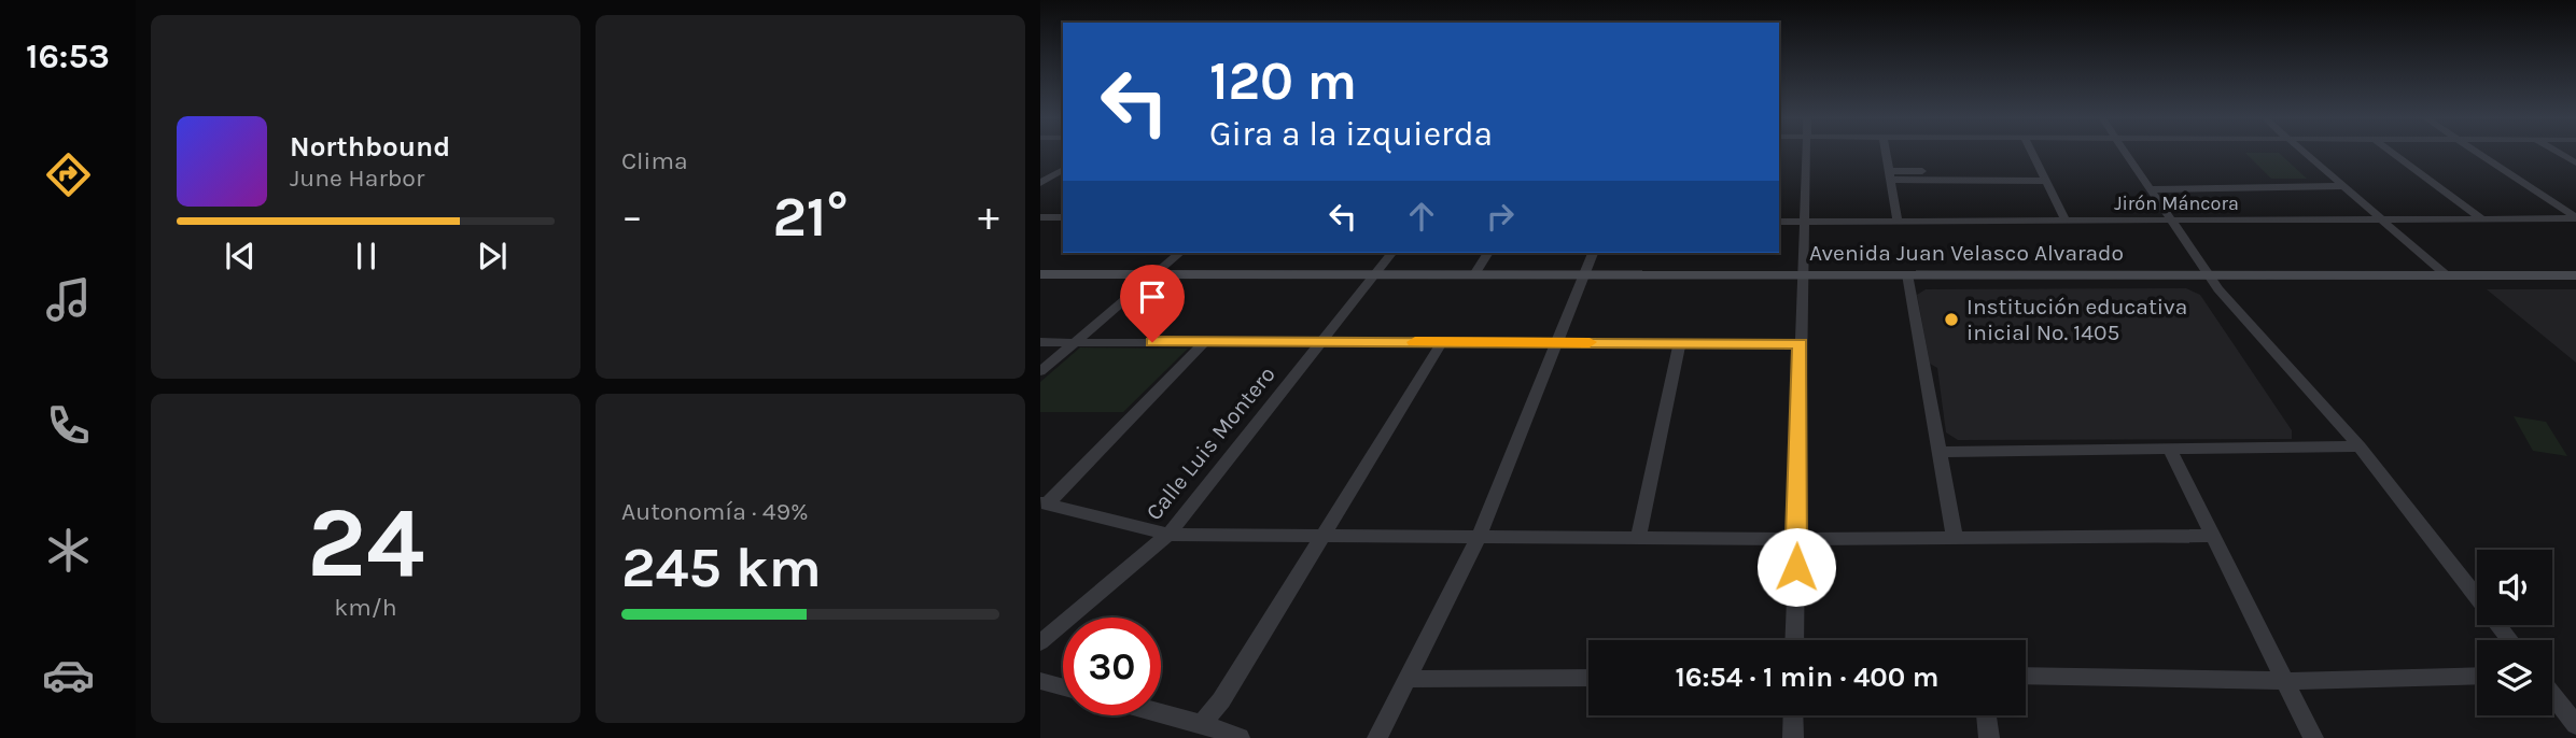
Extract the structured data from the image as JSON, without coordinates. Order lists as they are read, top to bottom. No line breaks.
{"streets":{"street":["Jirón Máncora","Avenida Juan Velasco Alvarado","Calle Luis Montero"]},"crossings":[["Avenida Juan Velasco Alvarado","Calle Luis Montero"]],"places":["Institución educativa inicial No. 1405"],"page":{"tabs":"16:53","tile":["Clima",["24","km/h"],["Autonomía · 49%","245 km"]],"turn":["120 m","Gira a la izquierda"],"song":["Northbound","June Harbor"],"heat":["−","21°","+"],"limit":"30","trip":"16:54 · 1 min · 400 m"}}
